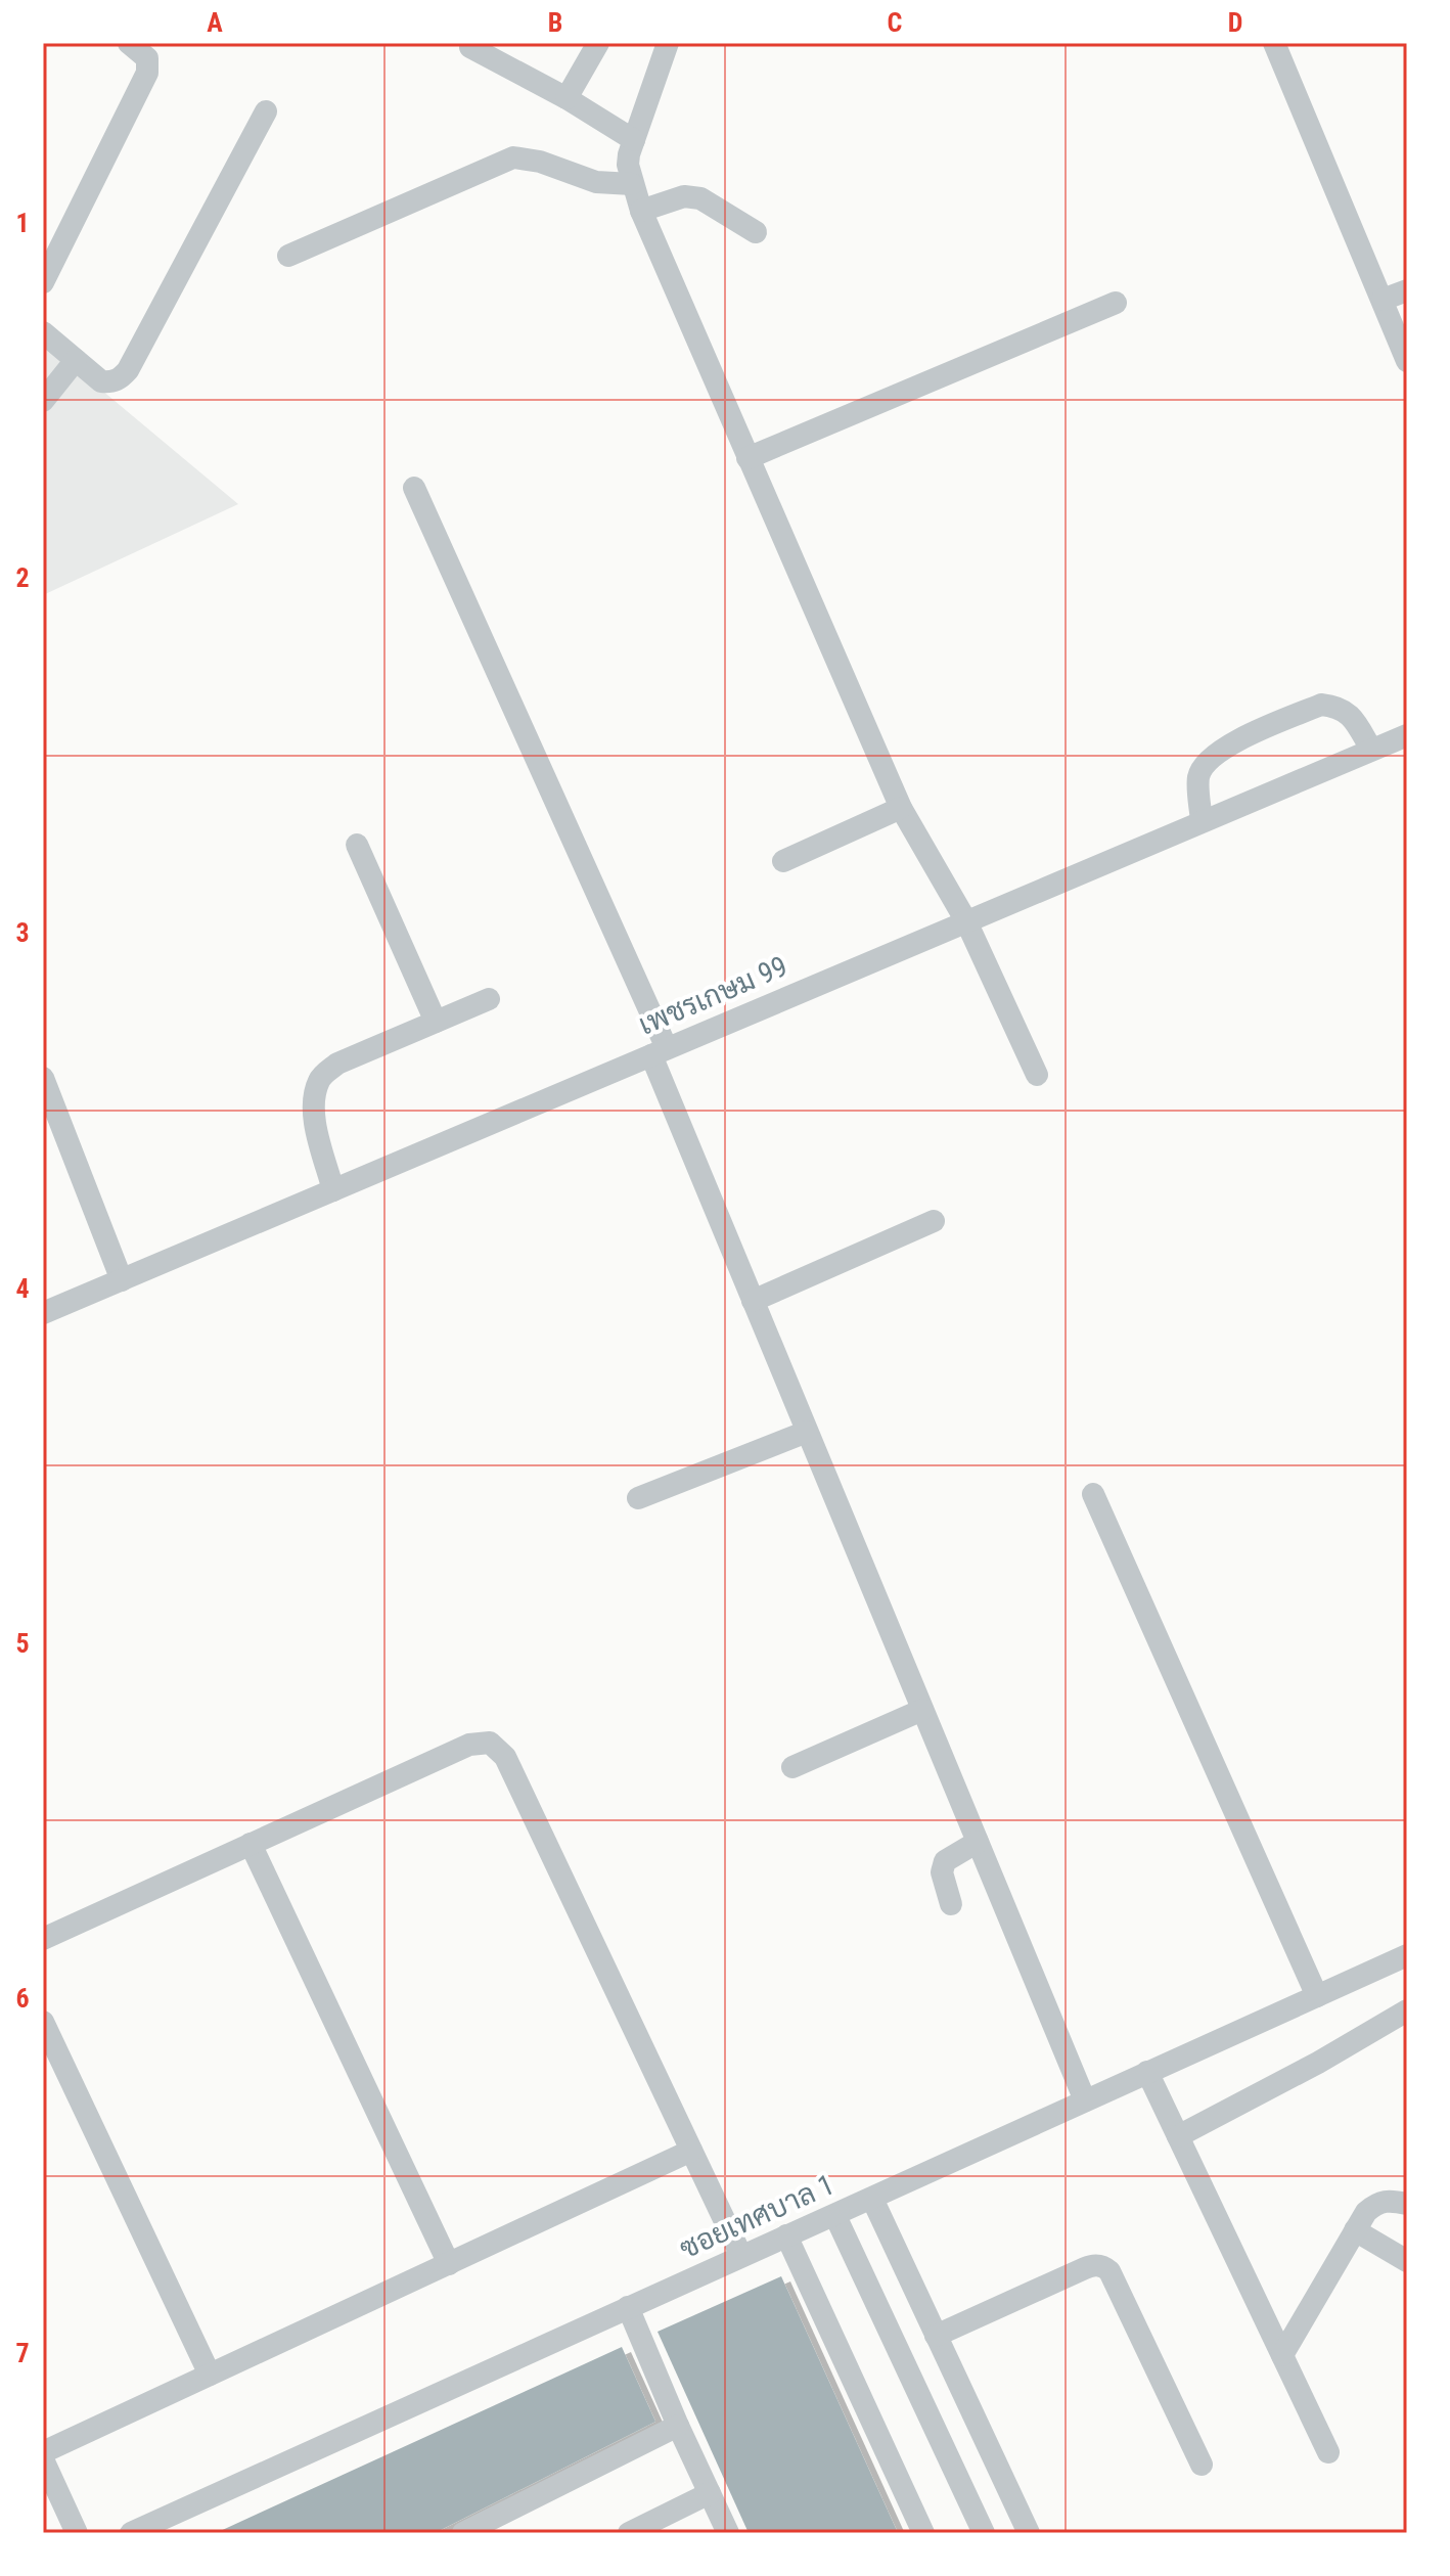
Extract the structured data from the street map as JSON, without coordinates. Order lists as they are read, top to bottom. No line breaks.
{"streets":{"street":["เพชรเกษม 99","ซอยเทศบาล 1"]},"grid":{"columns":["A","B","C","D"],"rows":["1","2","3","4","5","6","7"]}}
